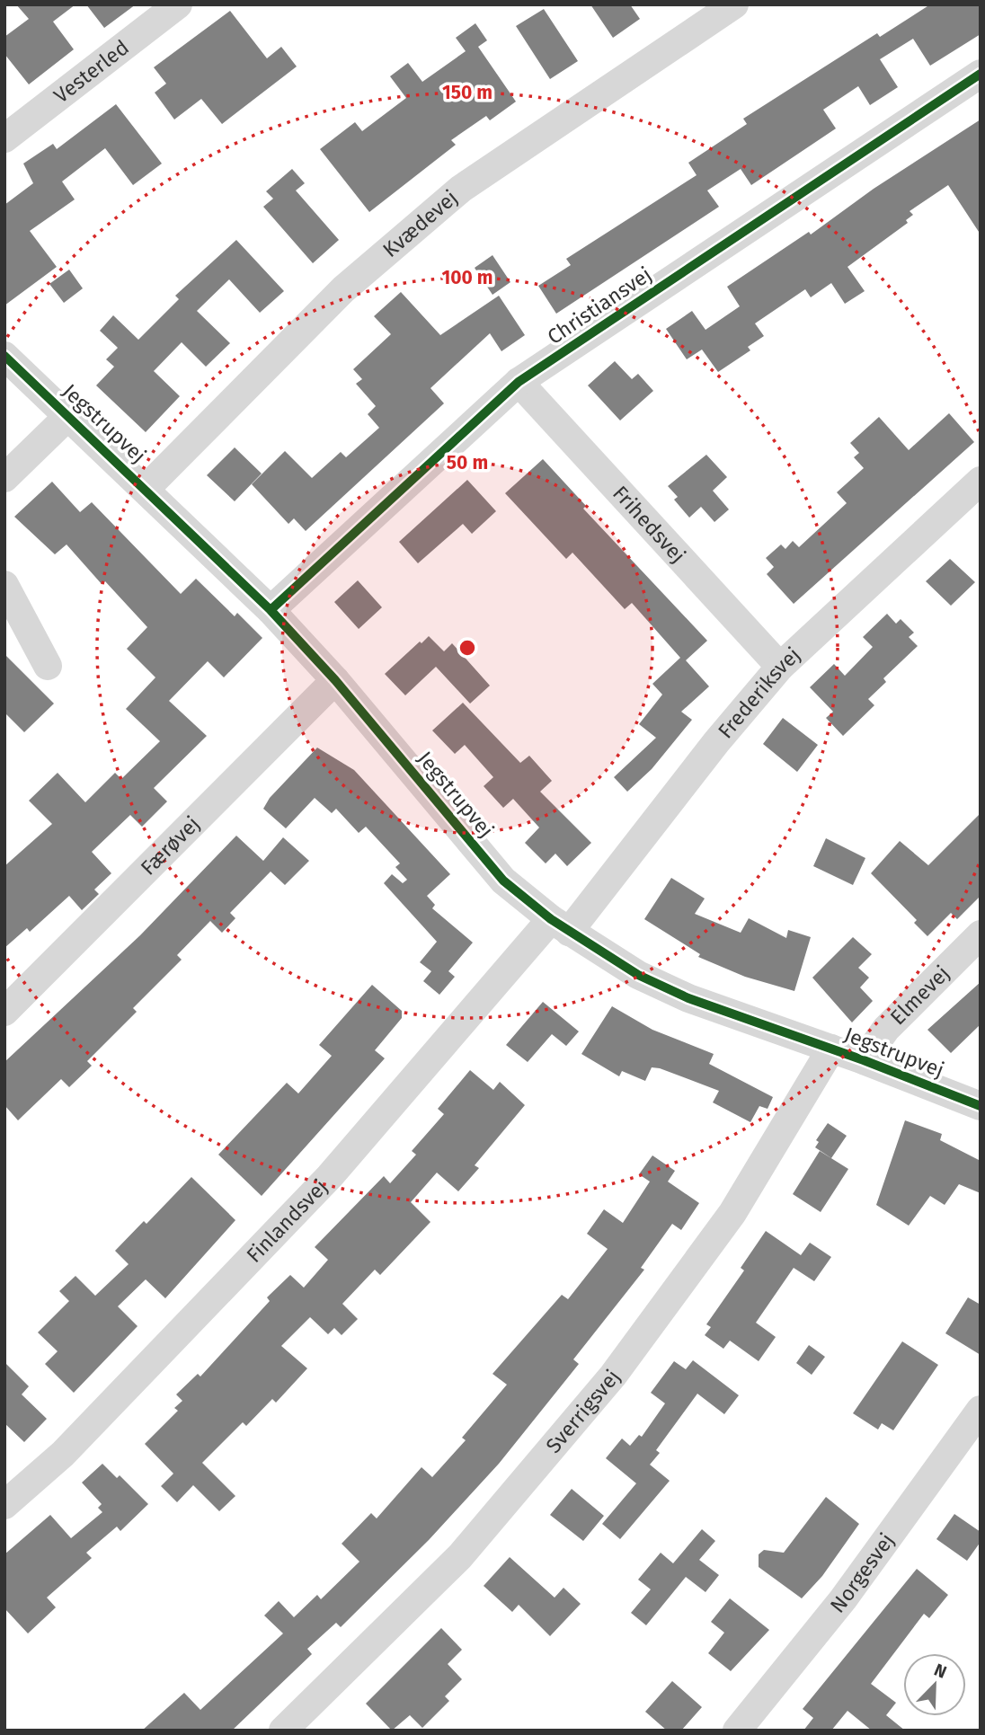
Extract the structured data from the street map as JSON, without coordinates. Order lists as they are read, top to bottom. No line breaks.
{"streets":{"street":["Vesterled","Kvædevej","Christiansvej","Jegstrupvej","Frihedsvej","Frederiksvej","Færøvej","Elmevej","Finlandsvej","Sverrigsvej","Norgesvej"]},"crossings":[["Kvædevej","Jegstrupvej"],["Christiansvej","Jegstrupvej"],["Christiansvej","Frihedsvej"],["Jegstrupvej","Frederiksvej"],["Jegstrupvej","Færøvej"],["Jegstrupvej","Elmevej"],["Jegstrupvej","Finlandsvej"],["Jegstrupvej","Sverrigsvej"],["Frihedsvej","Frederiksvej"],["Frederiksvej","Finlandsvej"]],"north":"top right","rings":["150 m","100 m","50 m"]}
